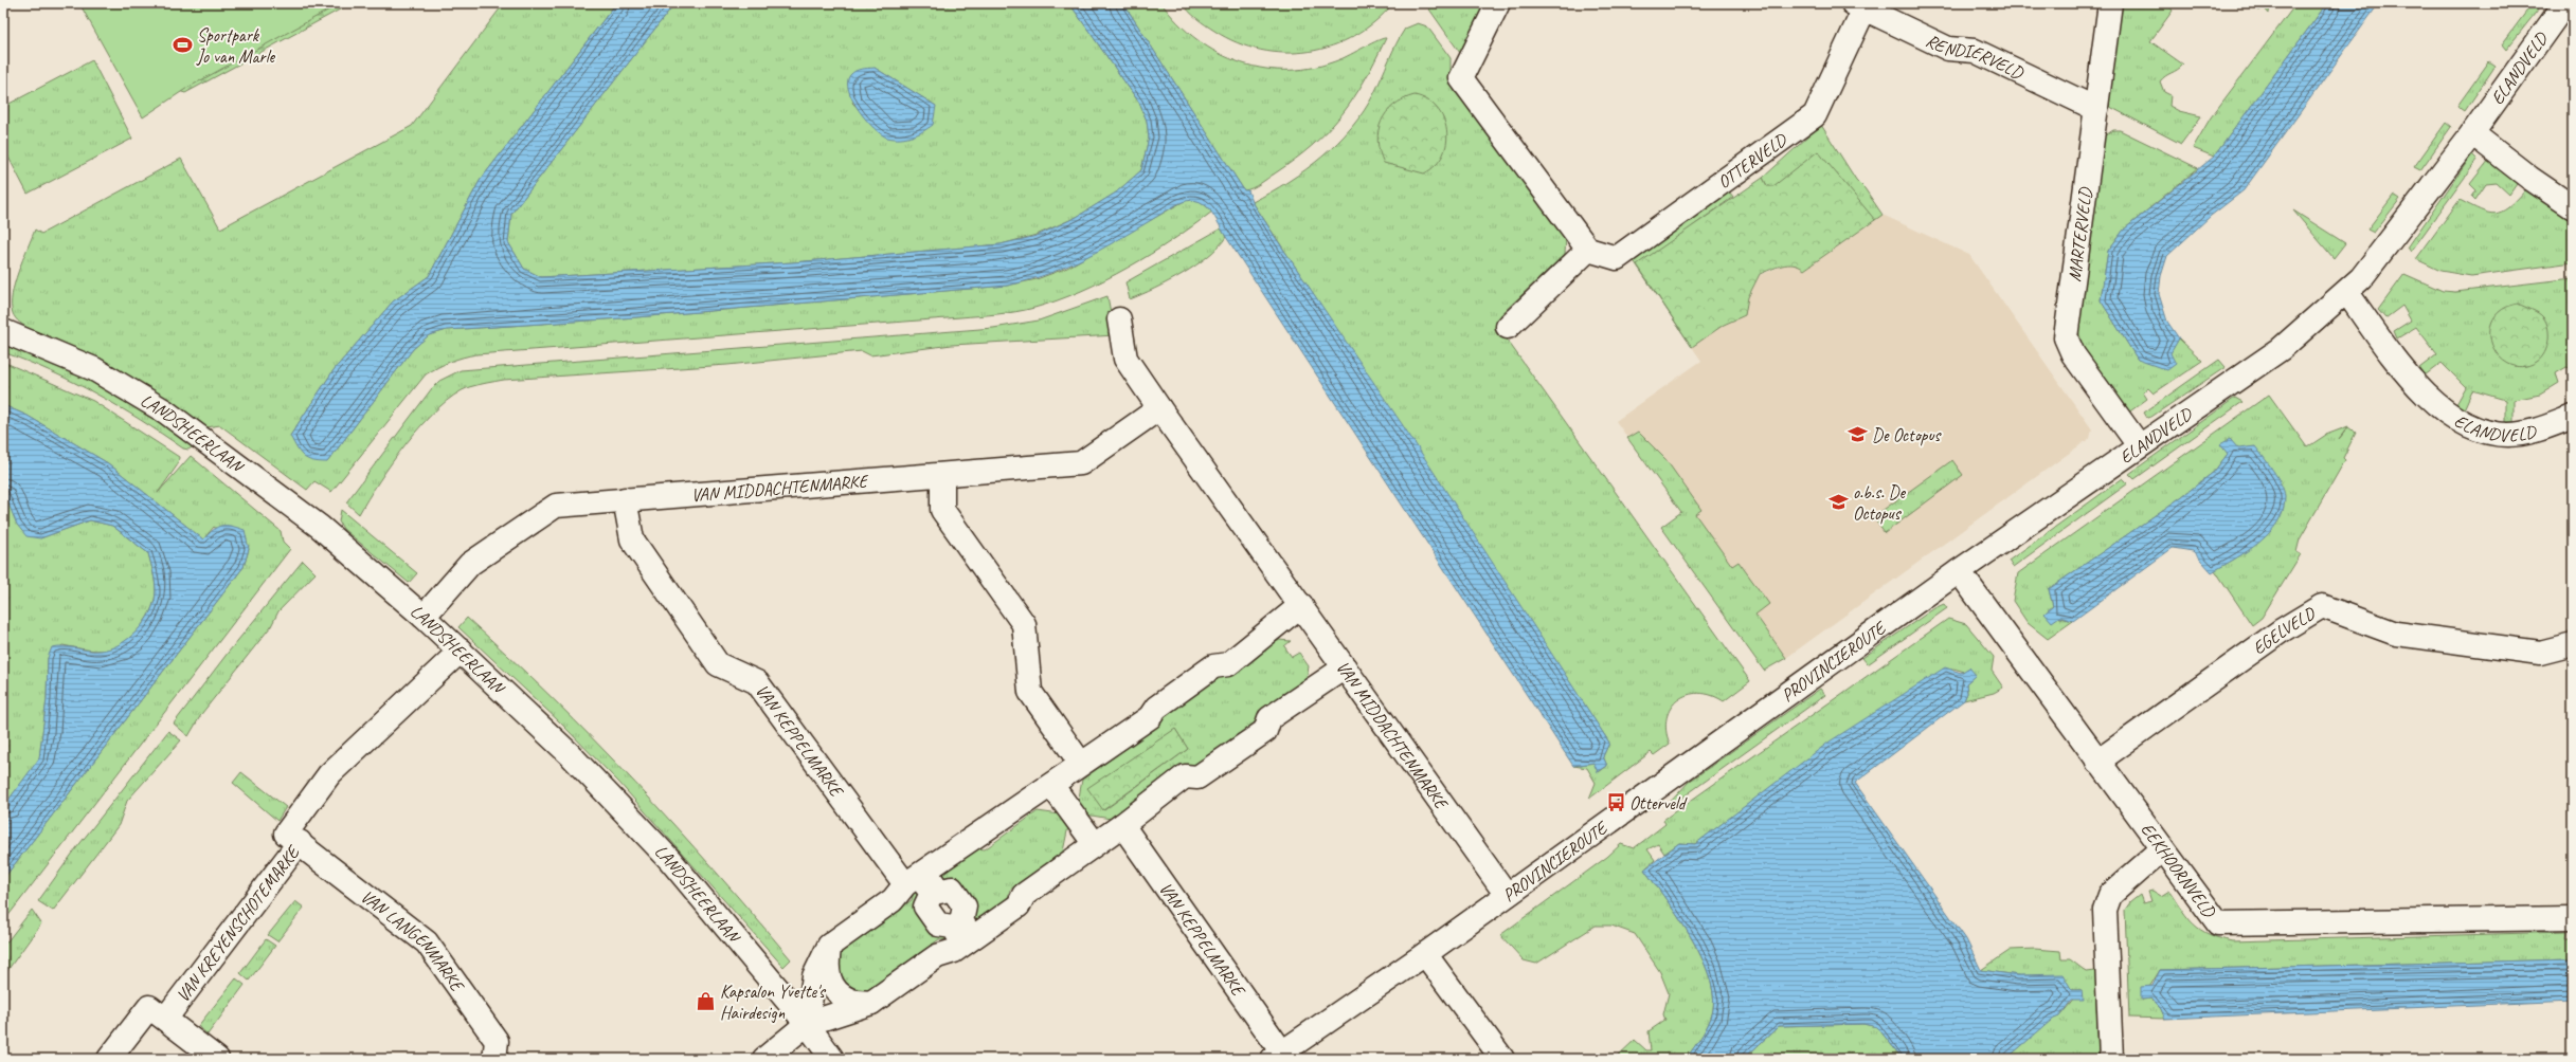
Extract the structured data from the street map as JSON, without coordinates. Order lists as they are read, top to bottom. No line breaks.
{"streets":{"street":["RENDIERVELD","ELANDVELD","OTTERVELD","MARTERVELD","LANDSHEERLAAN","VAN MIDDACHTENMARKE","EGELVELD","PROVINCIEROUTE","VAN KEPPELMARKE","EEKHOORNVELD","VAN KREYENSCHOTEMARKE","VAN LANGENMARKE"]},"crossings":[["RENDIERVELD","OTTERVELD"],["RENDIERVELD","MARTERVELD"],["ELANDVELD","MARTERVELD"],["ELANDVELD","PROVINCIEROUTE"],["ELANDVELD","EEKHOORNVELD"],["LANDSHEERLAAN","VAN MIDDACHTENMARKE"],["LANDSHEERLAAN","VAN KREYENSCHOTEMARKE"],["VAN MIDDACHTENMARKE","PROVINCIEROUTE"],["VAN MIDDACHTENMARKE","VAN KEPPELMARKE"],["EGELVELD","EEKHOORNVELD"],["PROVINCIEROUTE","VAN KEPPELMARKE"],["PROVINCIEROUTE","EEKHOORNVELD"],["VAN KREYENSCHOTEMARKE","VAN LANGENMARKE"]],"places":{"sports":["Sportpark Jo van Marle"],"school or university":["De Octopus","o.b.s. De Octopus"],"bus stop":["Otterveld"],"shop":["Kapsalon Yvette's Hairdesign"]}}
